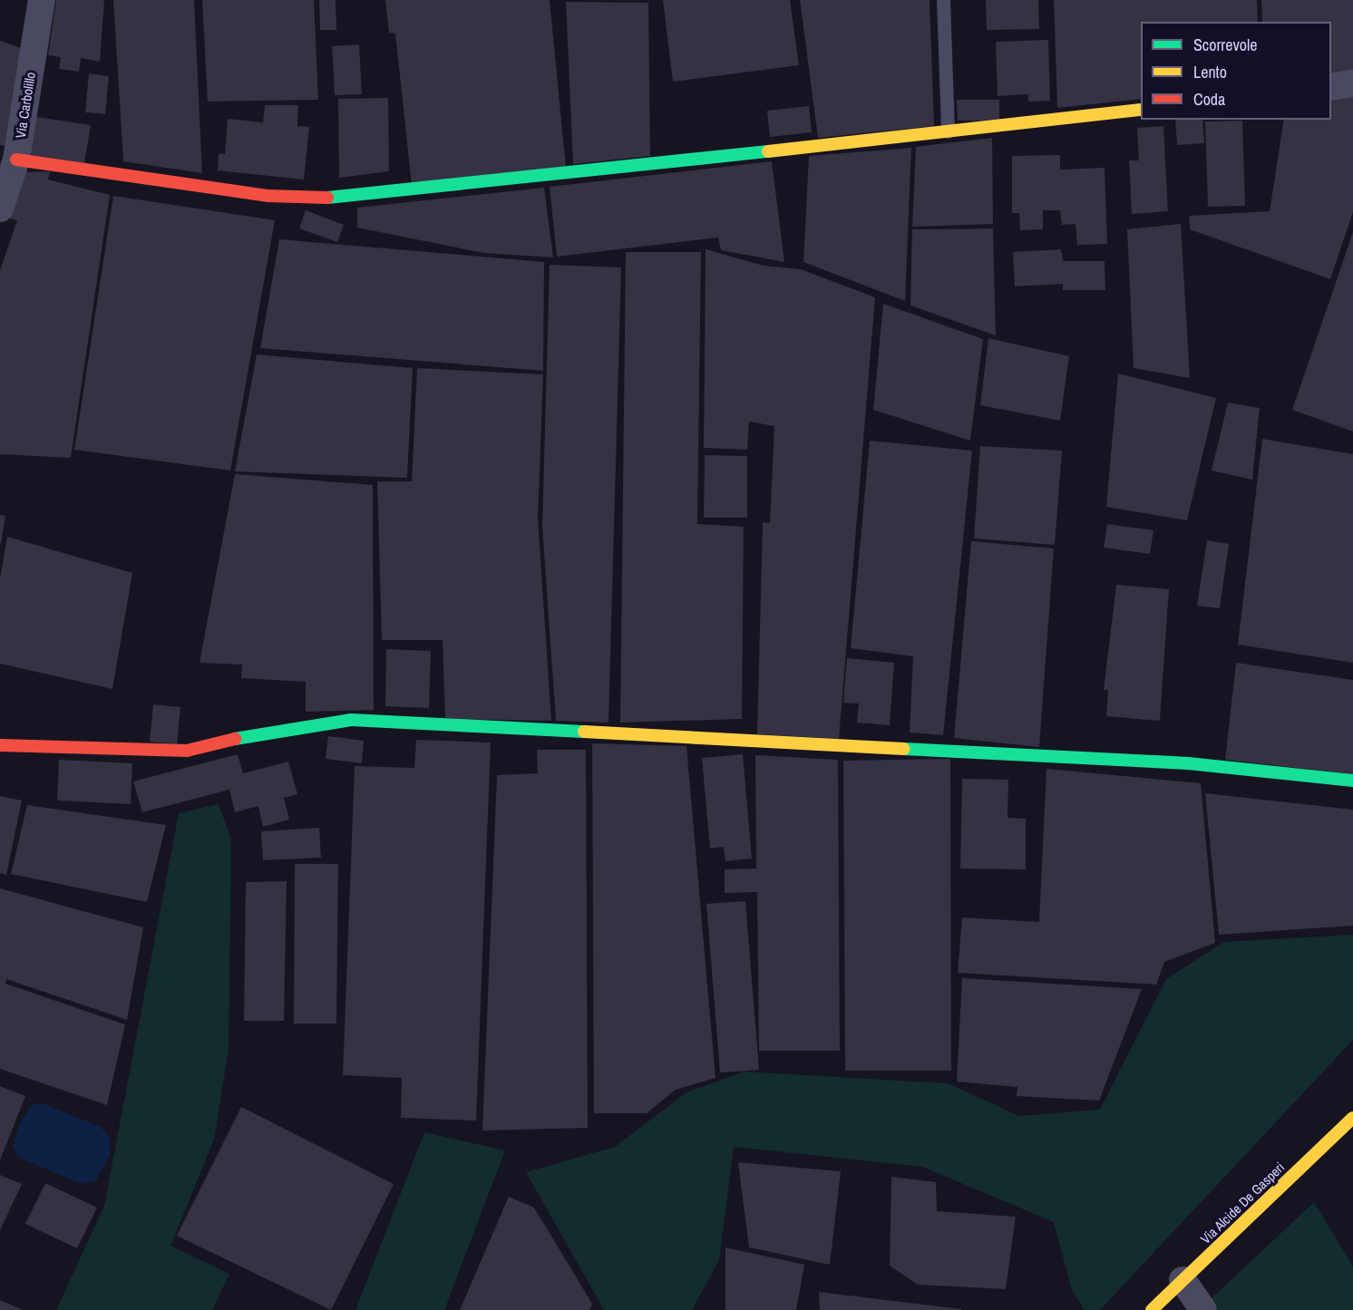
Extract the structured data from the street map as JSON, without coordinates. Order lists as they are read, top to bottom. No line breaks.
{"streets":{"street":["Via Carbolillo","Via Alcide De Gasperi"]},"legend":["Scorrevole","Lento","Coda"]}
